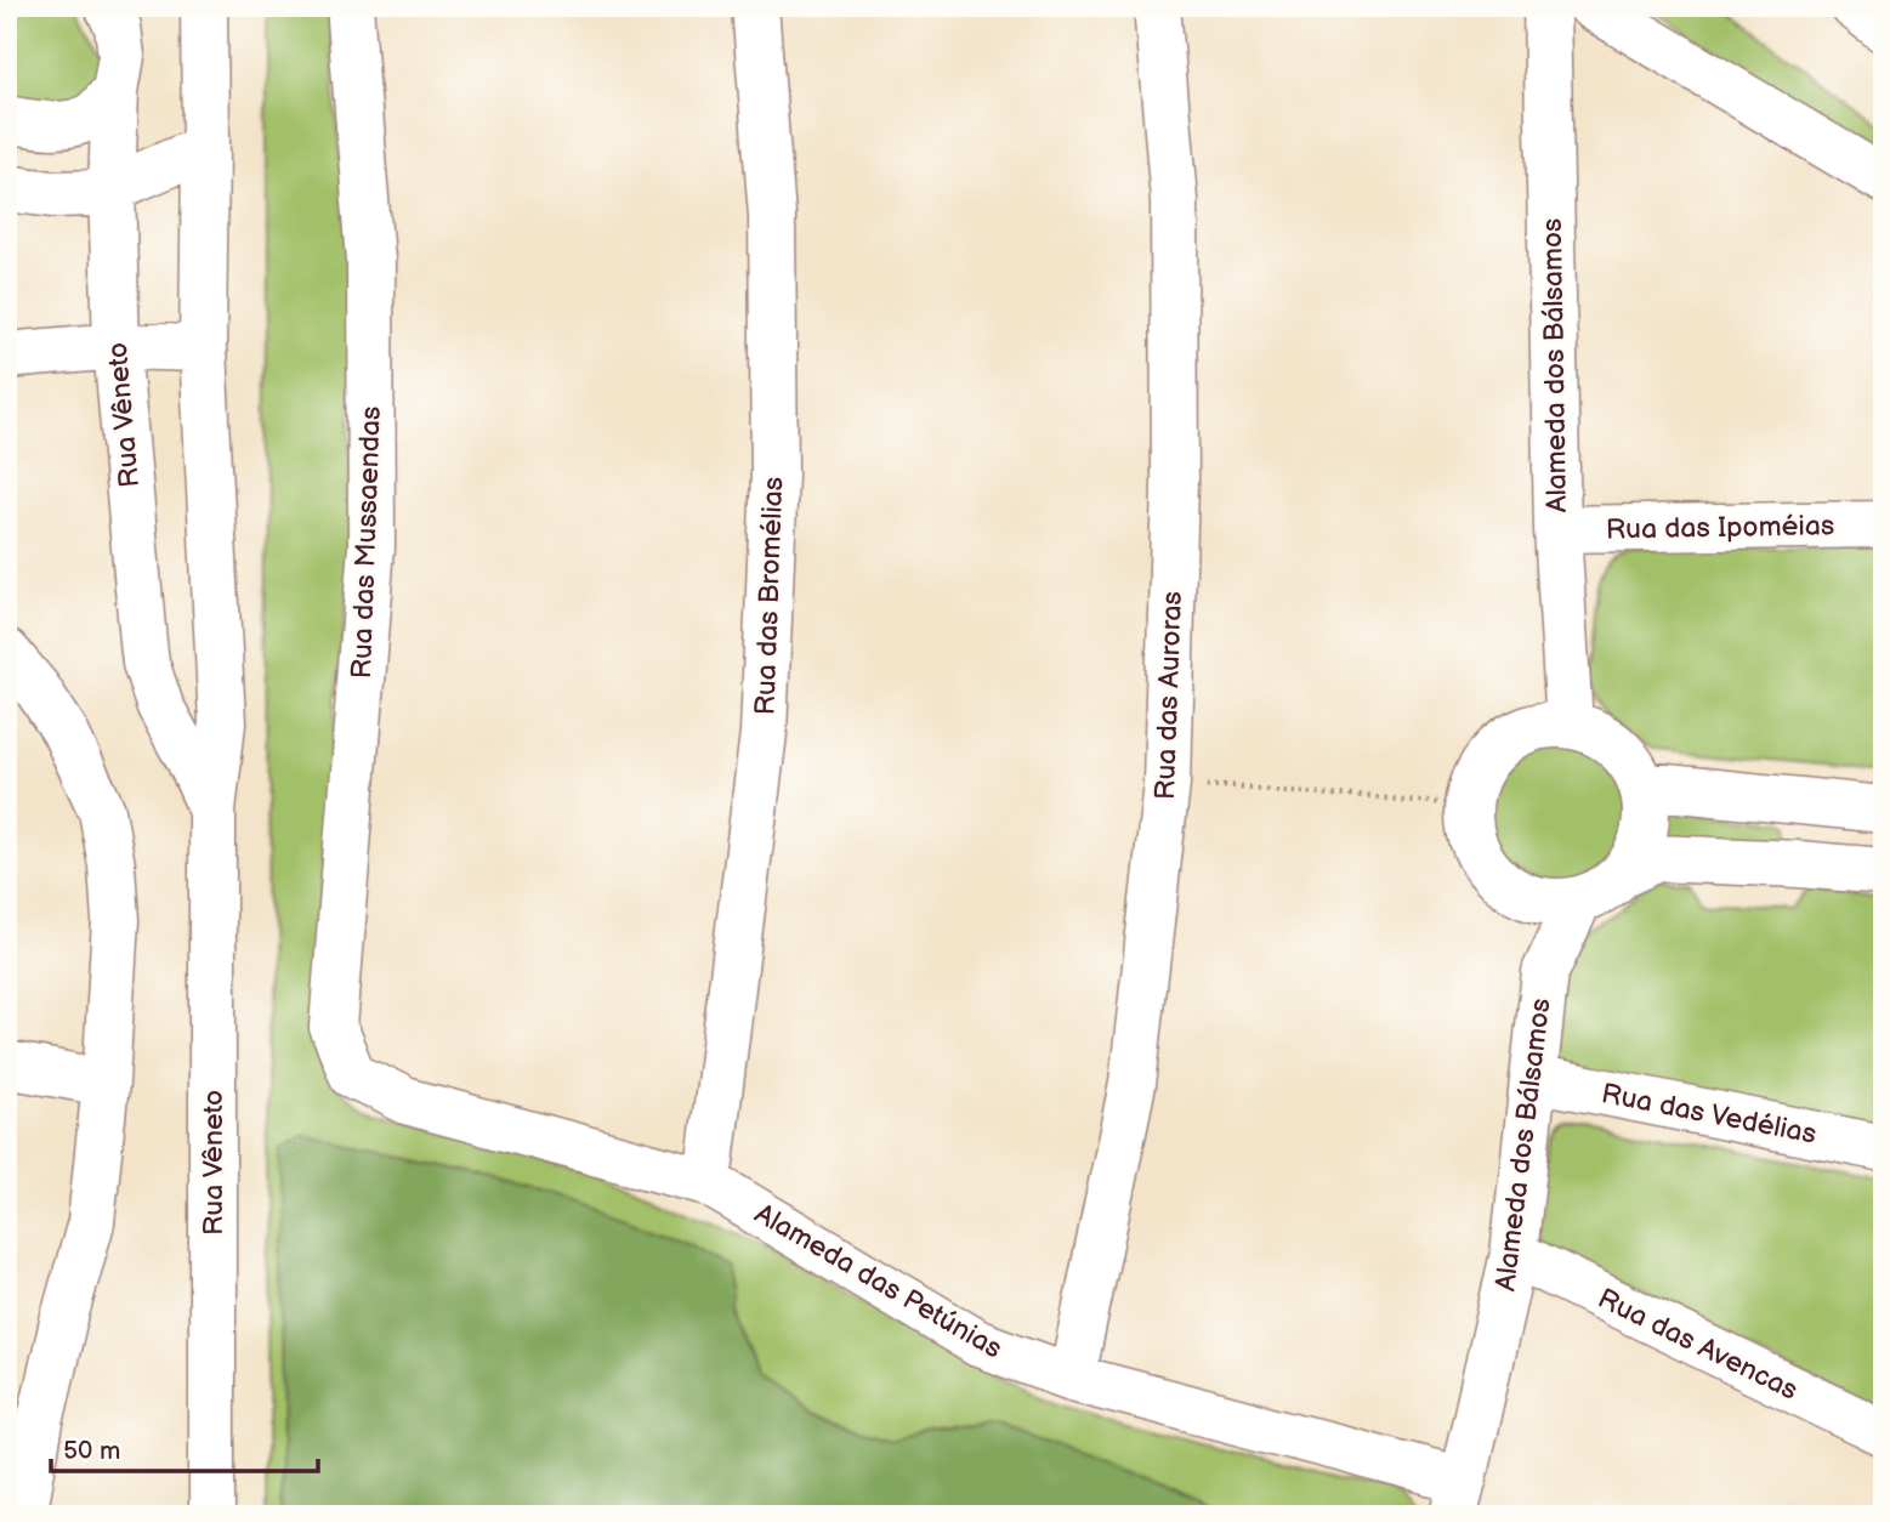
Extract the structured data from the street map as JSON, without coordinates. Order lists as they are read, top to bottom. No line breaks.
{"streets":{"street":["Alameda dos Bálsamos","Rua Vêneto","Rua das Ipoméias","Rua das Mussaendas","Rua das Bromélias","Rua das Auroras","Rua das Vedélias","Alameda das Petúnias","Rua das Avencas"]},"crossings":[["Alameda dos Bálsamos","Rua das Ipoméias"],["Alameda dos Bálsamos","Rua das Vedélias"],["Alameda dos Bálsamos","Alameda das Petúnias"],["Alameda dos Bálsamos","Rua das Avencas"],["Rua das Mussaendas","Alameda das Petúnias"],["Rua das Bromélias","Alameda das Petúnias"],["Rua das Auroras","Alameda das Petúnias"]],"scale_bar":"50 m"}
